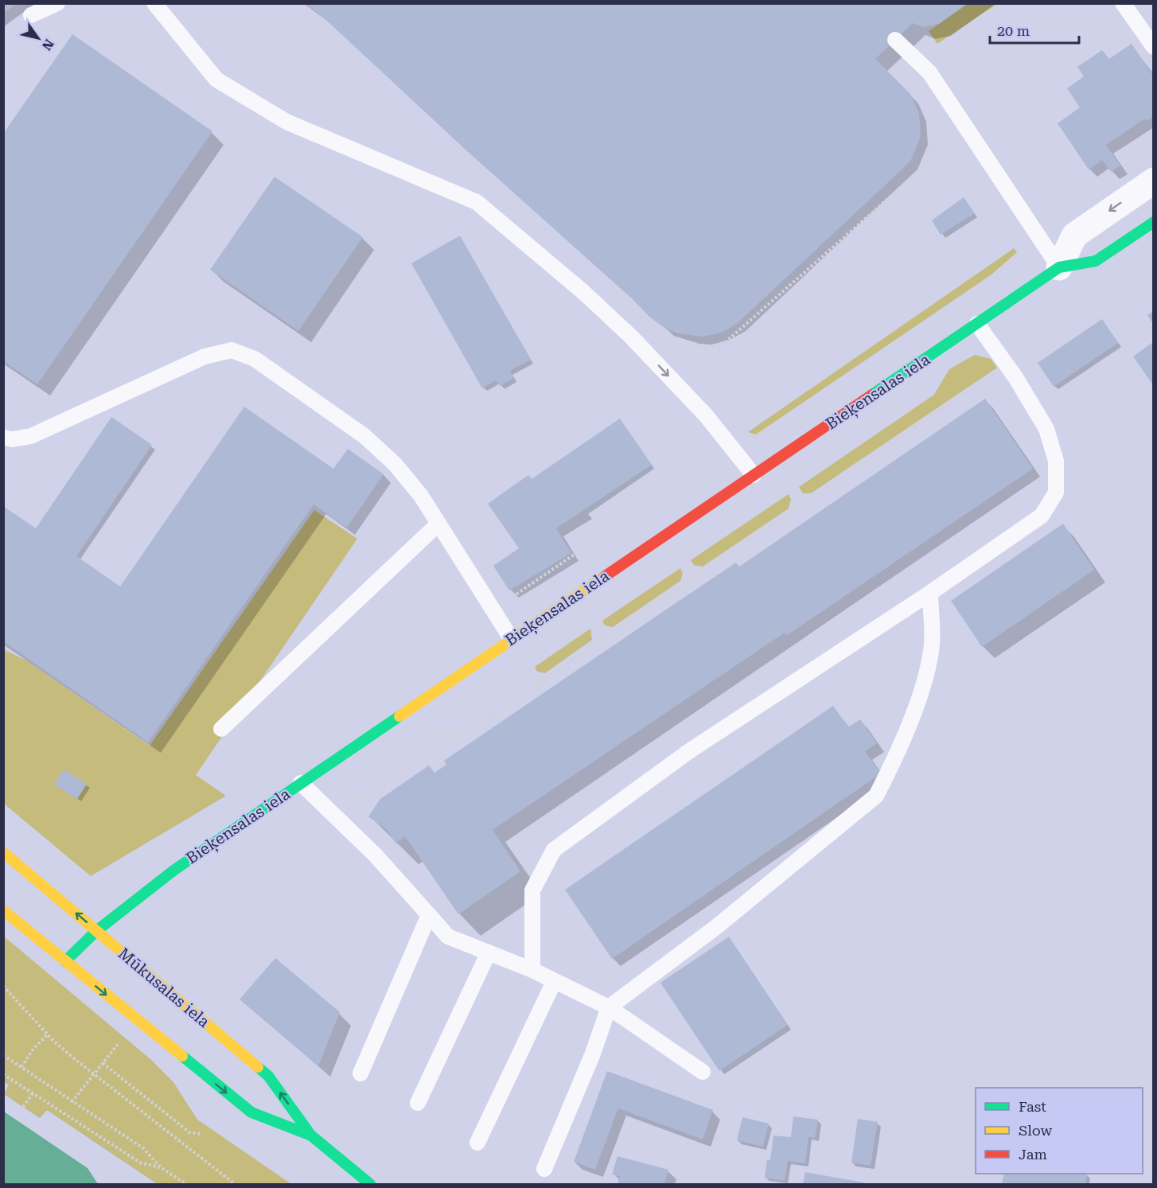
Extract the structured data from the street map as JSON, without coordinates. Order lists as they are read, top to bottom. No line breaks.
{"streets":{"street":["Bieķensalas iela","Mūkusalas iela"]},"crossings":[["Bieķensalas iela","Mūkusalas iela"]],"legend":["Fast","Slow","Jam"],"scale_bar":"20 m","north":"bottom right"}
